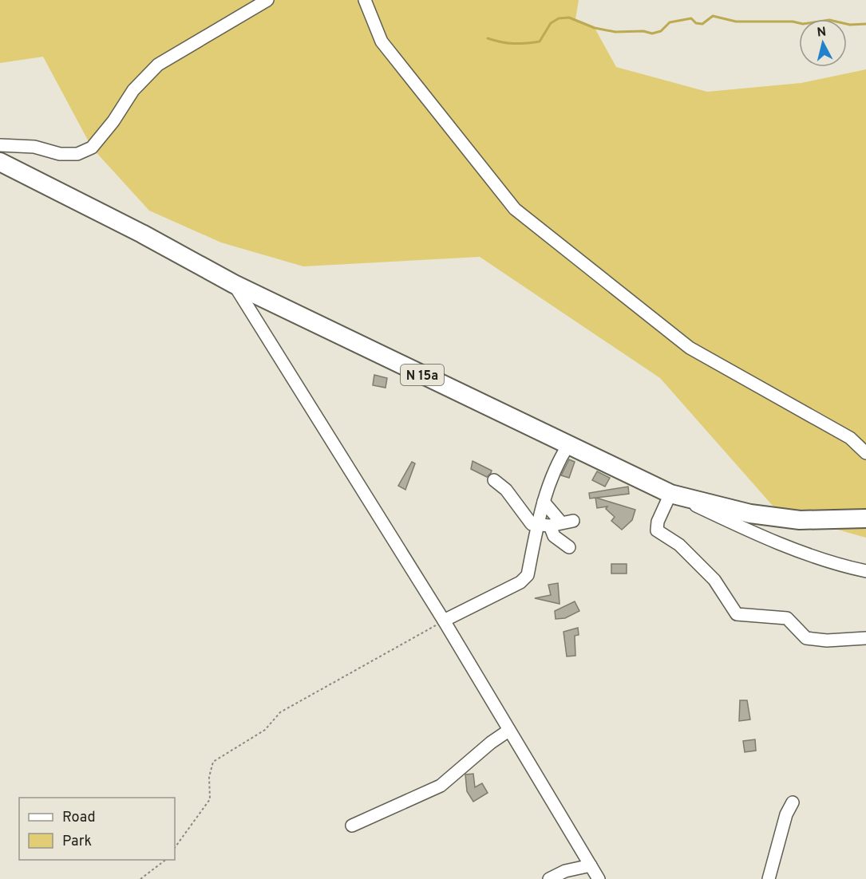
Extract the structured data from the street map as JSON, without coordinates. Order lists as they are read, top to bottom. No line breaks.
{"streets":{"highway":["N 15a"]},"legend":["Road","Park"],"north":"top"}
